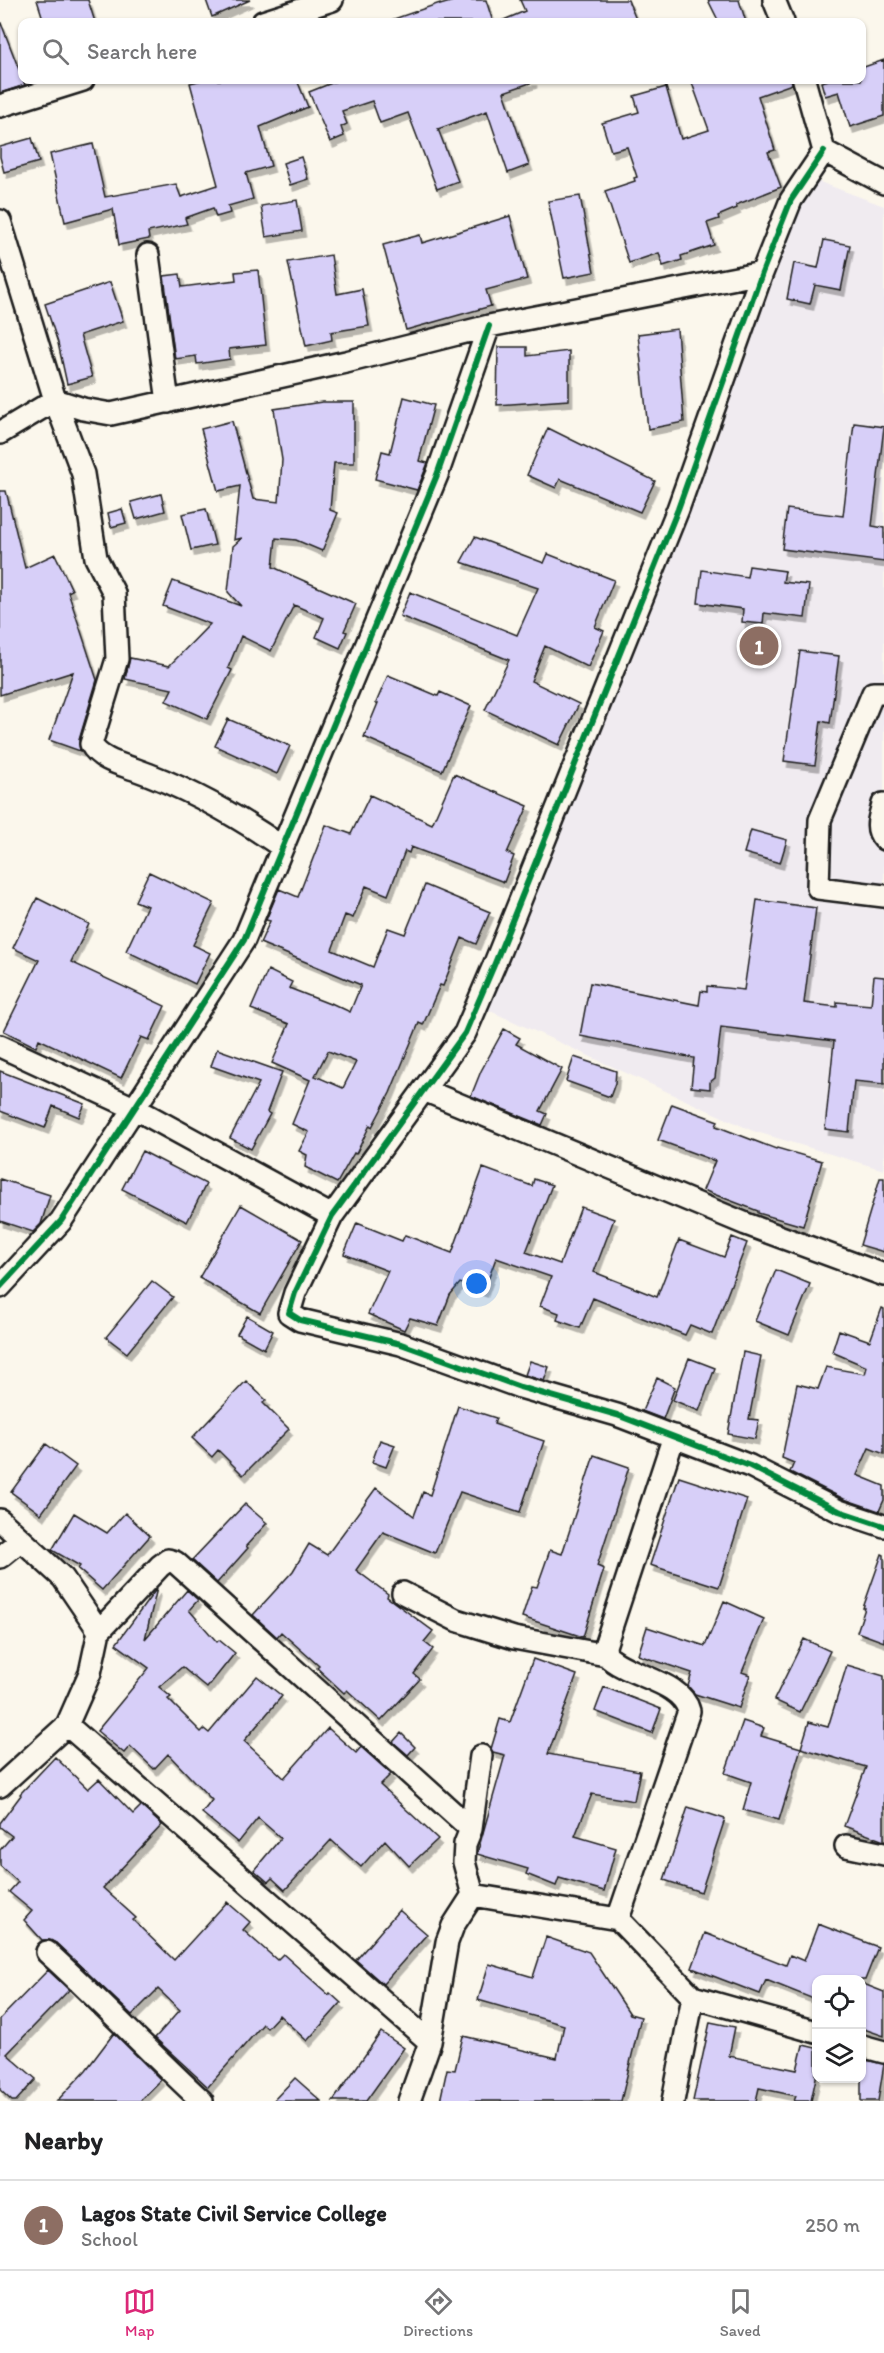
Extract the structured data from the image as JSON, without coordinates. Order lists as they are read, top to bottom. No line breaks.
{"page":{"search":"Search here","pins":"1","heading":"Nearby","list":[{"mark":"1","name":"Lagos State Civil Service College","note":"School","value":"250 m"}],"nav":["Map","Directions","Saved"]}}
